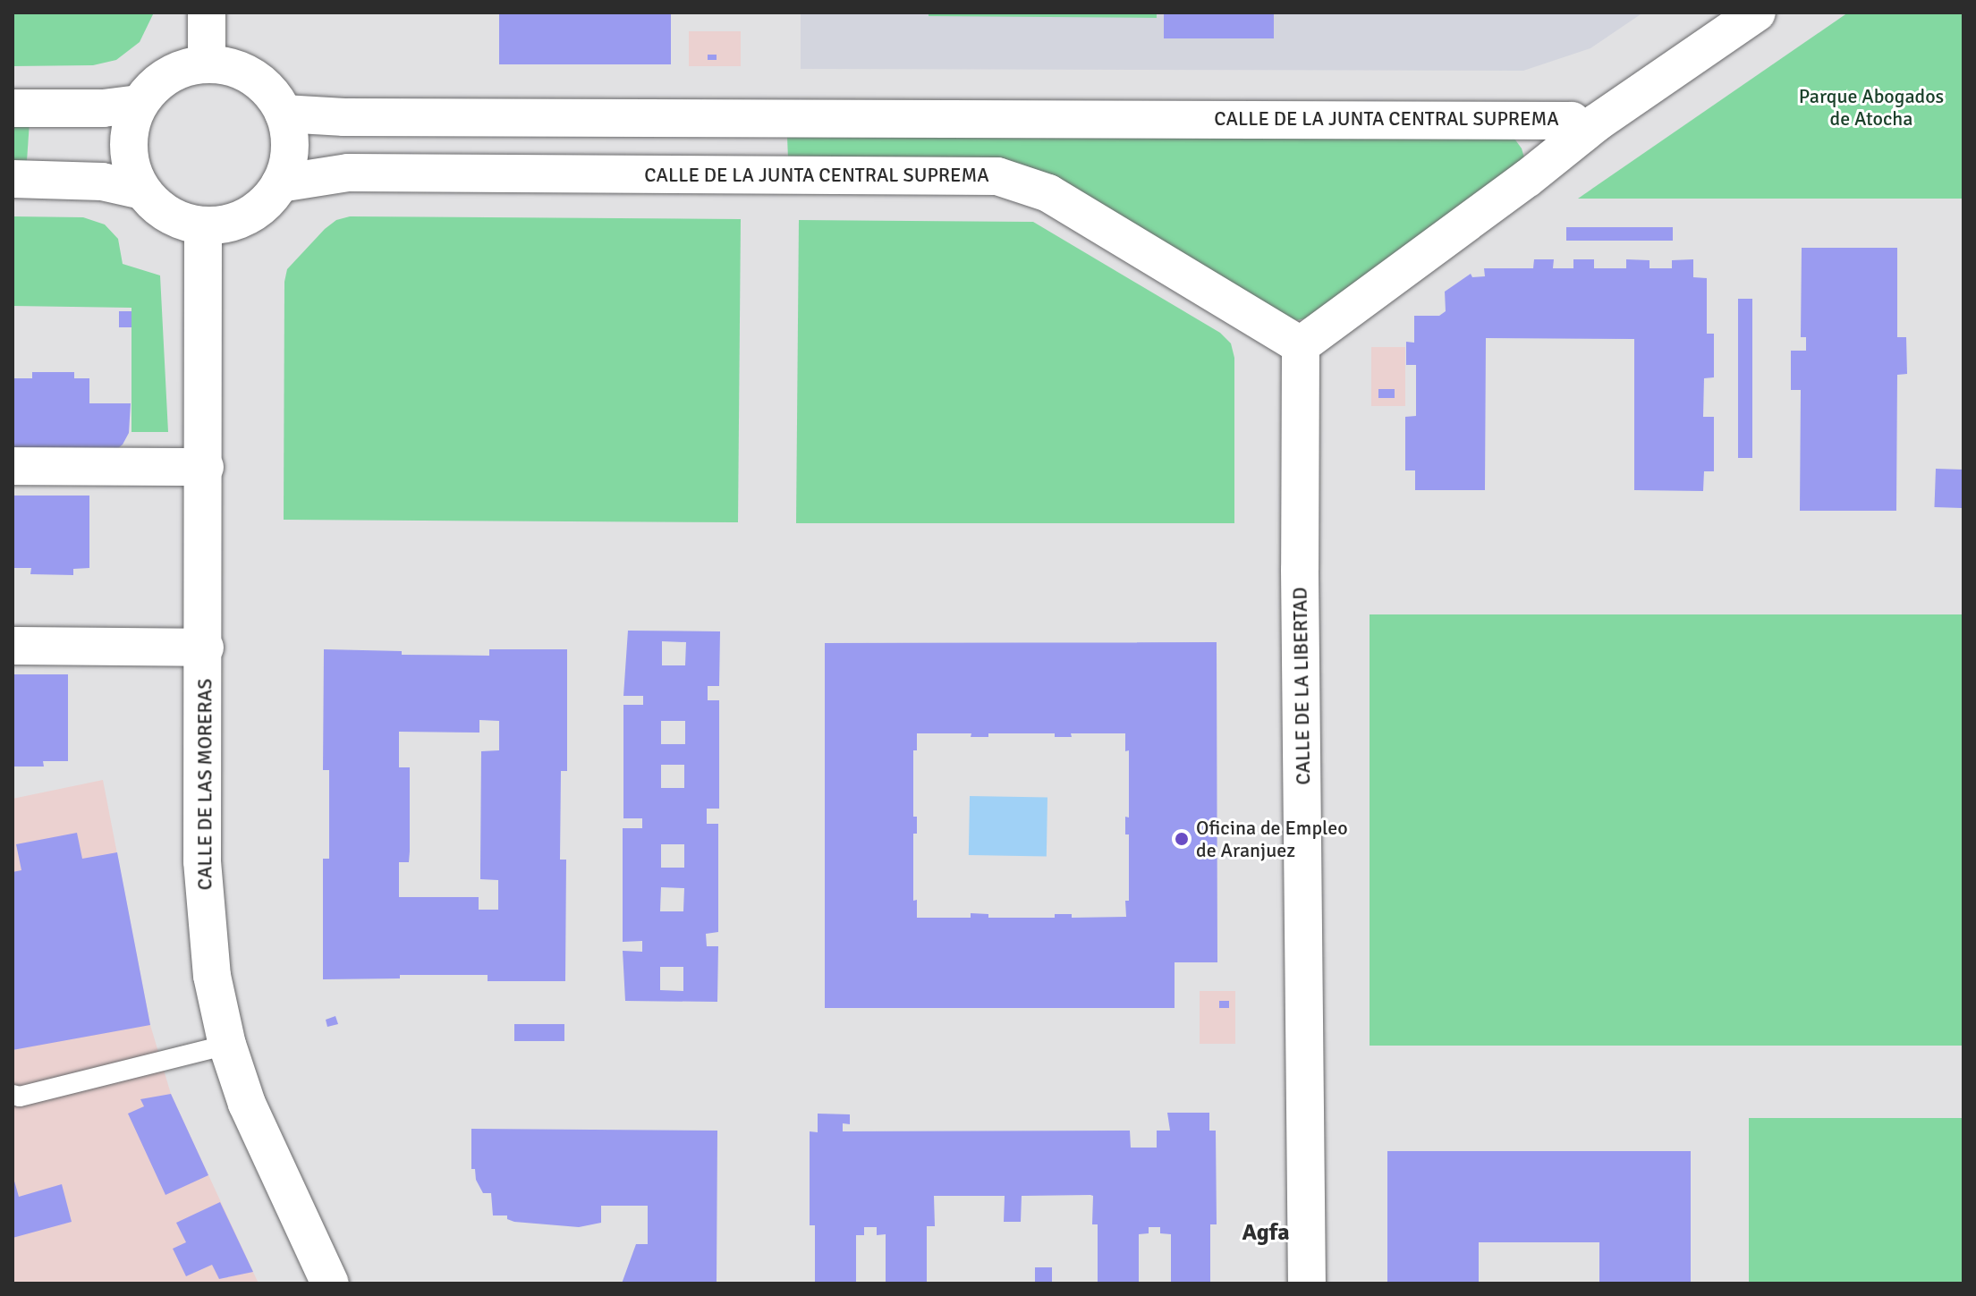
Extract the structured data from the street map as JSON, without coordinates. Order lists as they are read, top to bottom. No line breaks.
{"streets":{"street":["CALLE DE LA JUNTA CENTRAL SUPREMA","CALLE DE LA LIBERTAD","CALLE DE LAS MORERAS"]},"crossings":[["CALLE DE LA JUNTA CENTRAL SUPREMA","CALLE DE LA LIBERTAD"],["CALLE DE LA JUNTA CENTRAL SUPREMA","CALLE DE LAS MORERAS"]],"districts":["Agfa"],"parks":["Parque Abogados de Atocha"],"places":["Oficina de Empleo de Aranjuez"]}
